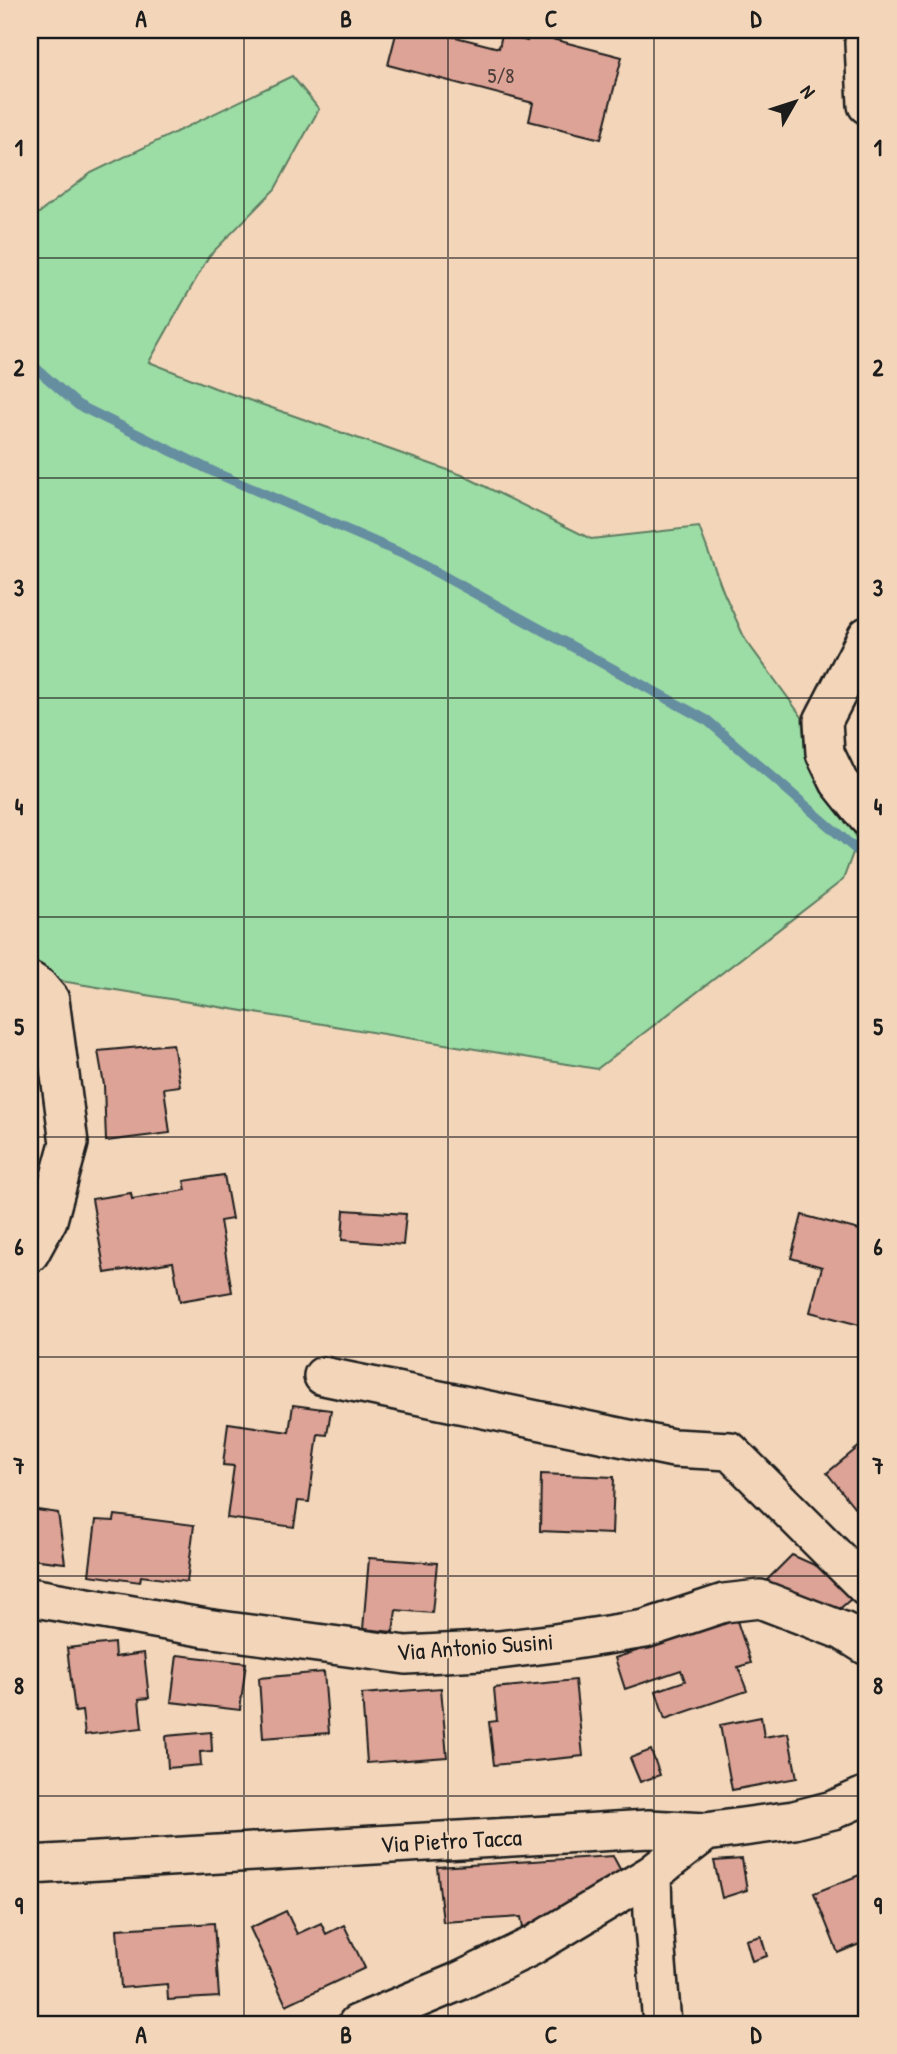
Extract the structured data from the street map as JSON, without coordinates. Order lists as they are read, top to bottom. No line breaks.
{"streets":{"street":["Via Antonio Susini","Via Pietro Tacca"]},"house_numbers":["5/8"],"north":"top right","grid":{"columns":["A","B","C","D"],"rows":["1","2","3","4","5","6","7","8","9"]}}
